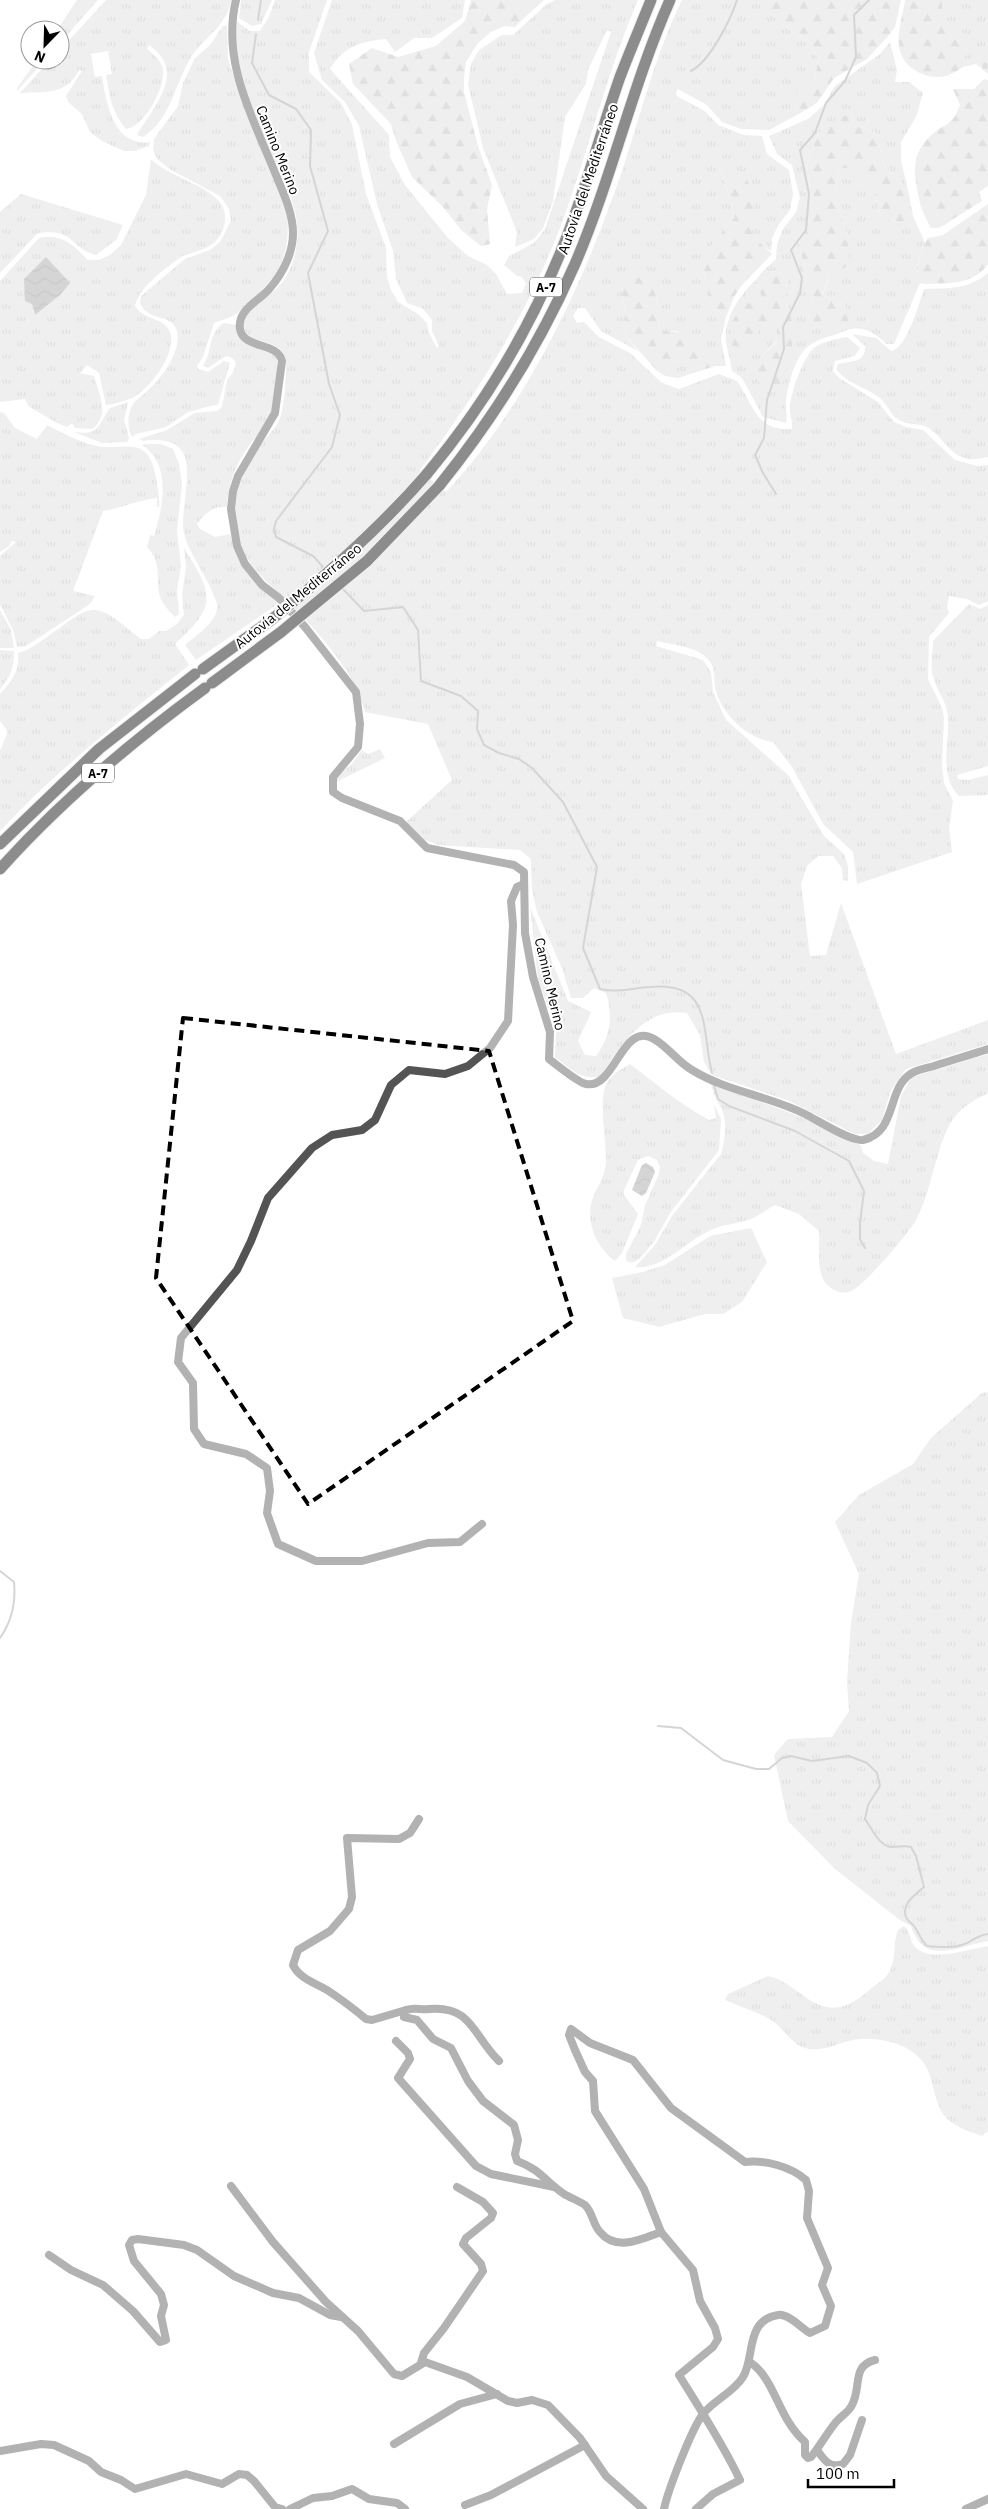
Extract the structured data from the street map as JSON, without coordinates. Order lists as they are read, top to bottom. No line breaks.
{"streets":{"highway":["Autovía del Mediterráneo","A-7"],"street":["Camino Merino"]},"scale_bar":"100 m","north":"bottom left"}
